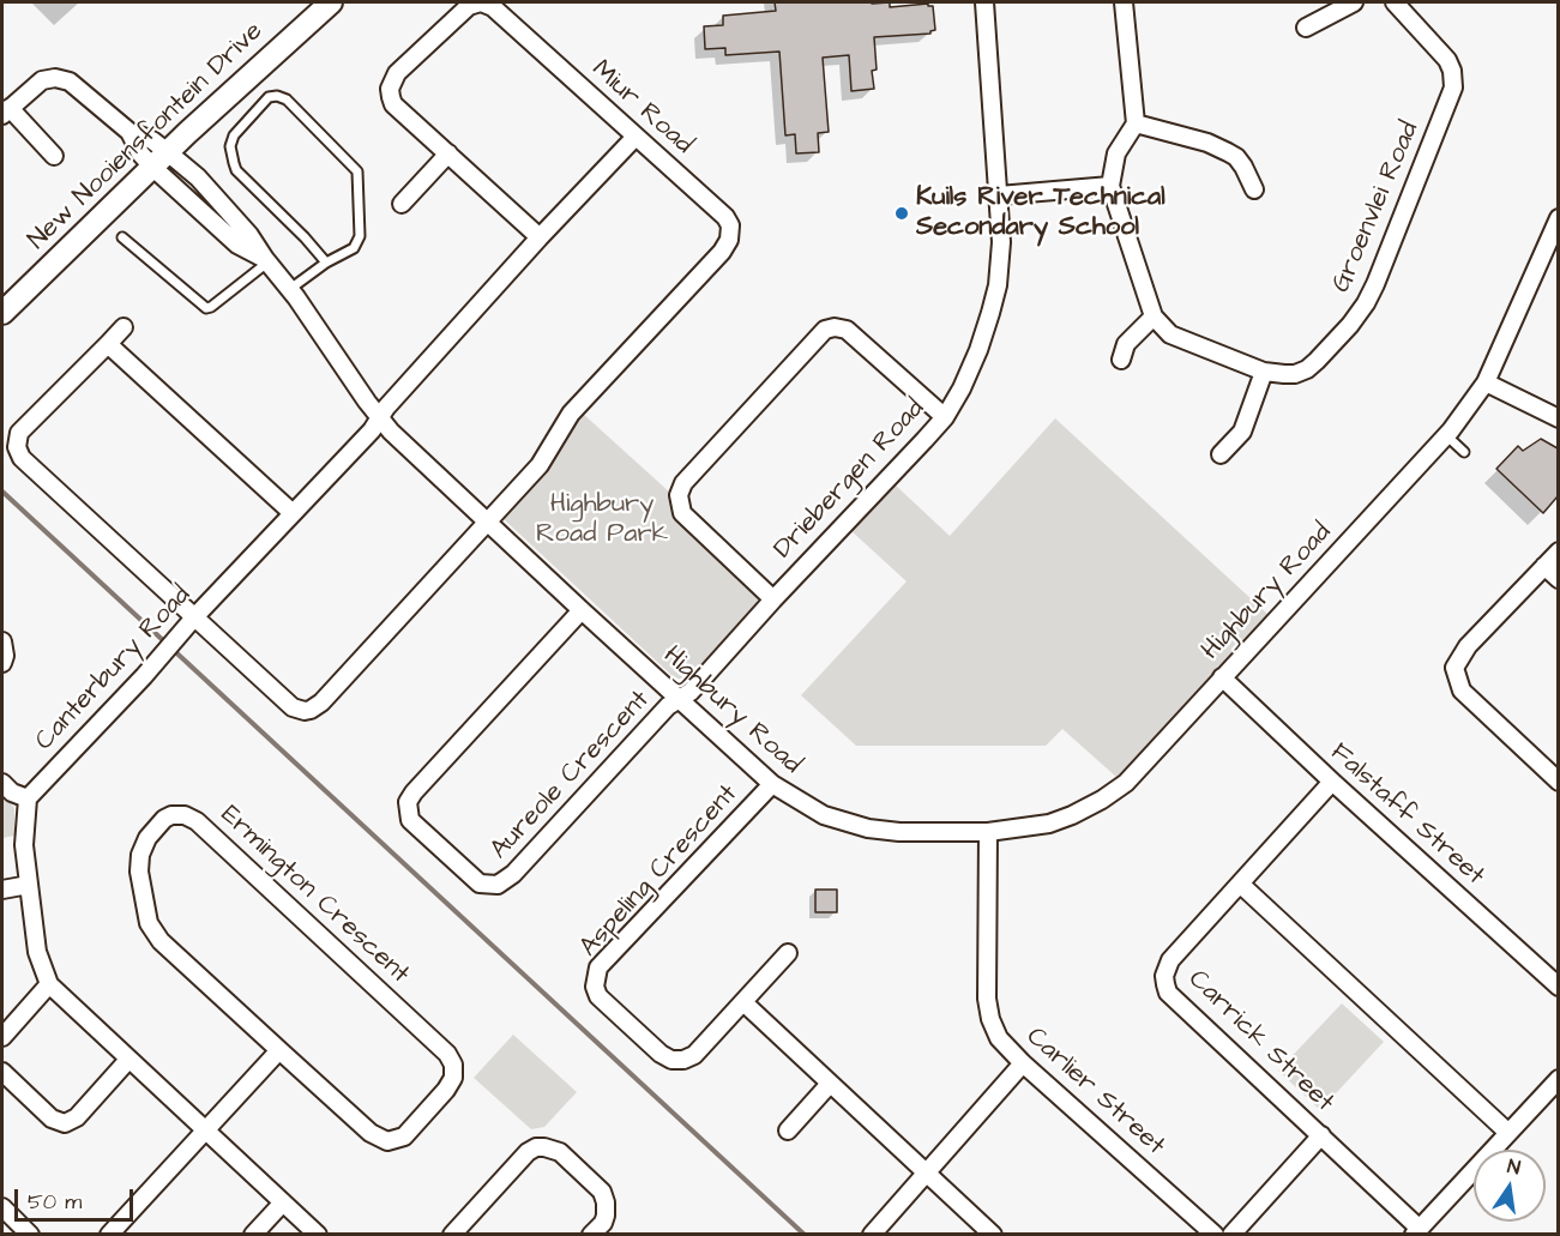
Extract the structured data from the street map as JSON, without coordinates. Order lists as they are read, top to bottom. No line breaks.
{"streets":{"street":["Miur Road","New Nooiensfontein Drive","Groenvlei Road","Driebergen Road","Highbury Road","Canterbury Road","Aureole Crescent","Falstaff Street","Aspeling Crescent","Ermington Crescent","Carrick Street","Carlier Street"]},"crossings":[["Miur Road","Highbury Road"],["Miur Road","Canterbury Road"],["New Nooiensfontein Drive","Highbury Road"],["Driebergen Road","Highbury Road"],["Driebergen Road","Aureole Crescent"],["Highbury Road","Canterbury Road"],["Highbury Road","Aureole Crescent"],["Highbury Road","Falstaff Street"],["Highbury Road","Aspeling Crescent"],["Highbury Road","Carlier Street"],["Falstaff Street","Carrick Street"]],"parks":["Highbury Road Park"],"places":["Kuils River Technical Secondary School"],"scale_bar":"50 m","north":"top"}
